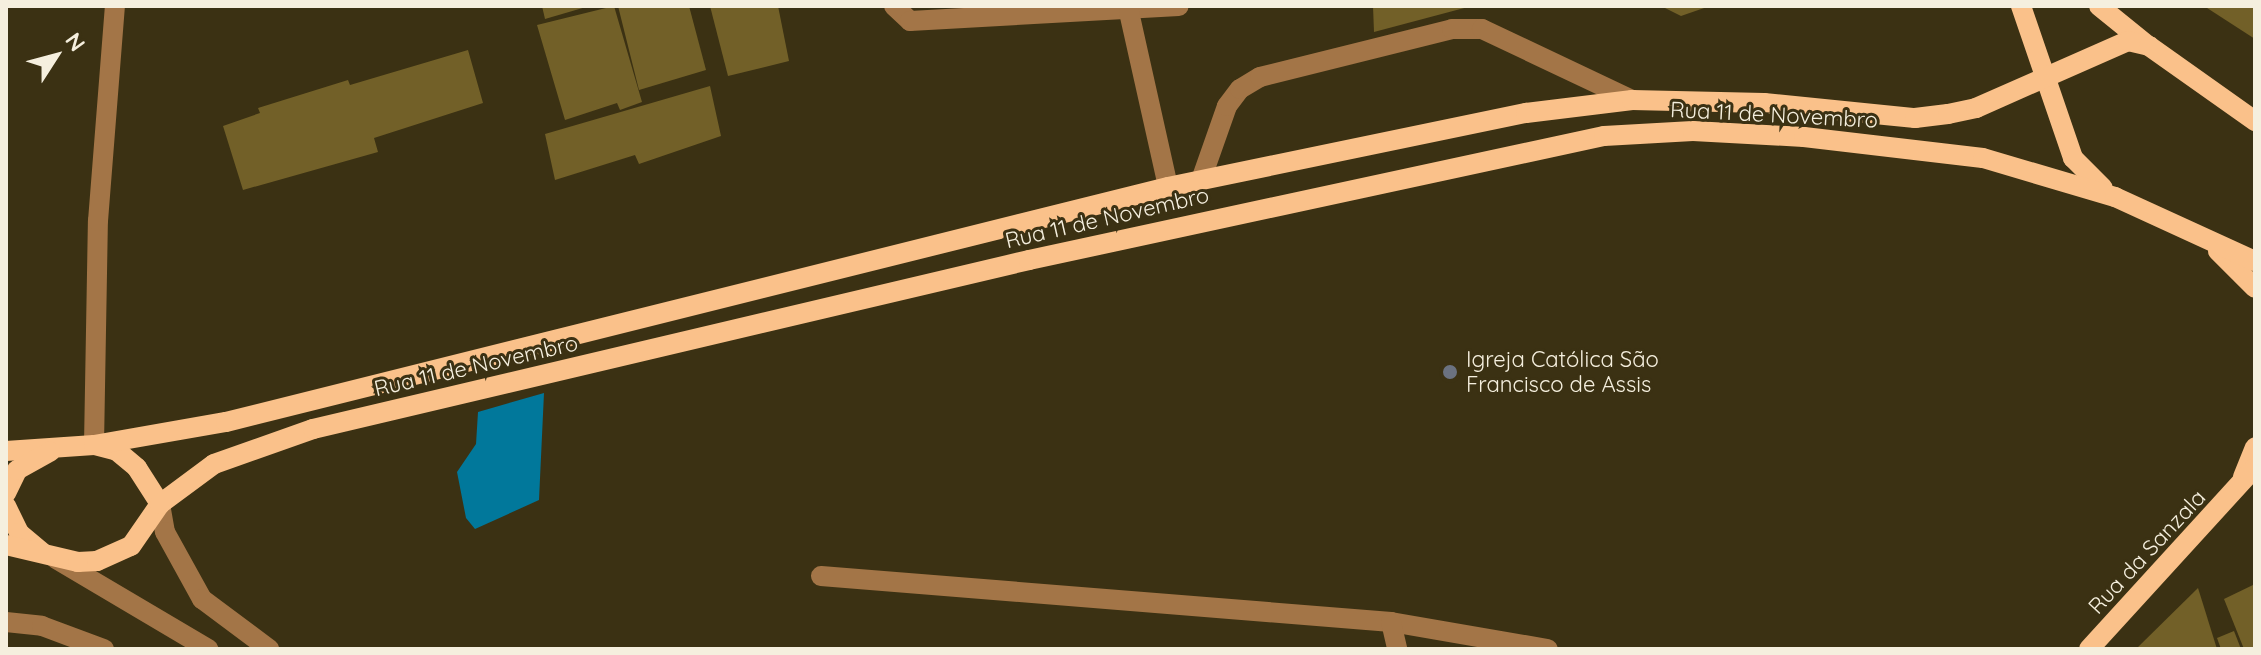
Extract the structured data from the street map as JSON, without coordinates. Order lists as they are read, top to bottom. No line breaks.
{"streets":{"main road":["Rua 11 de Novembro","Rua da Sanzala"]},"places":["Igreja Católica São Francisco de Assis"],"north":"top right"}
